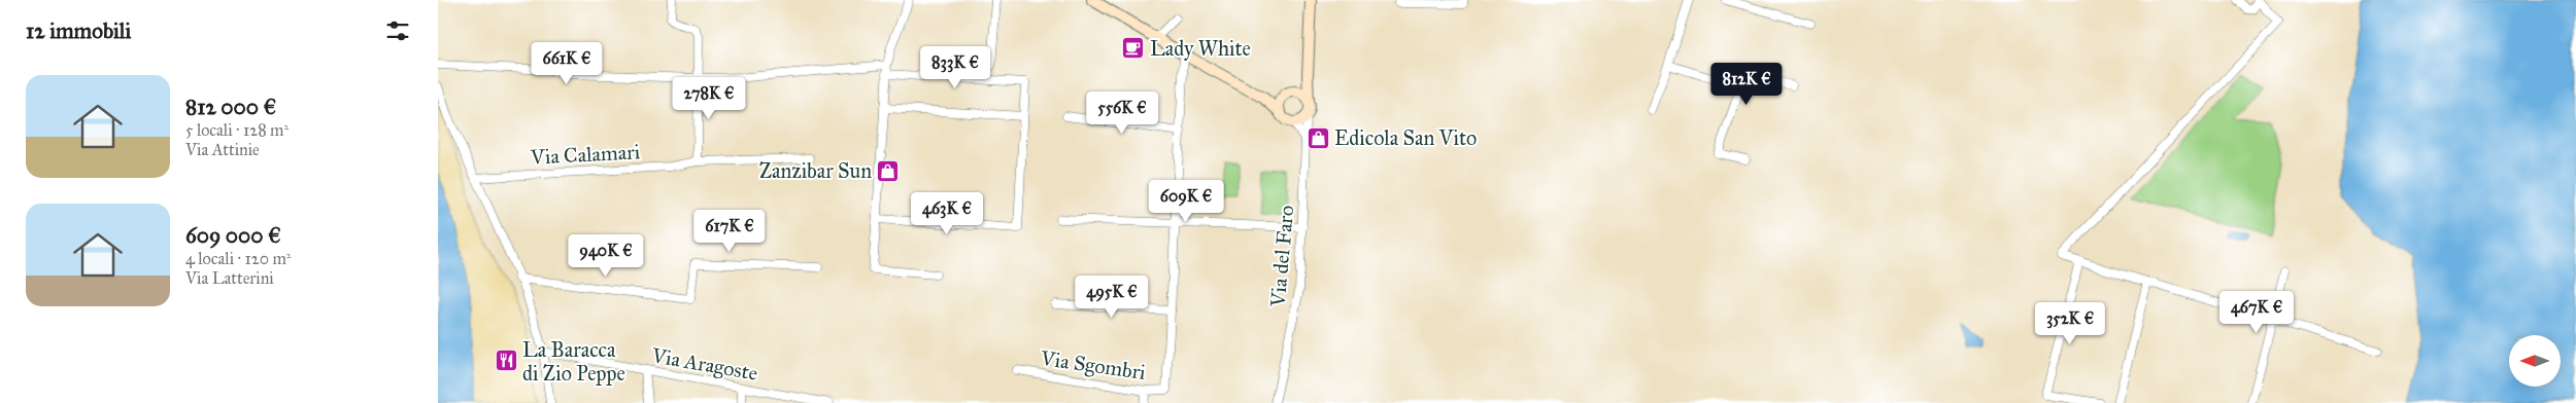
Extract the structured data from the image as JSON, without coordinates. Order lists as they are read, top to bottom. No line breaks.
{"streets":{"street":["Via Calamari","Via del Faro","Via Aragoste","Via Sgombri"]},"places":{"cafe":["Lady White"],"shop":["Edicola San Vito","Zanzibar Sun"],"restaurant":["La Baracca di Zio Peppe"]},"north":"left","page":{"heading":"12 immobili","price":["661K €","833K €","812K €","278K €","556K €","609K €","463K €","617K €","940K €","495K €","467K €","352K €"],"list":[{"name":"812 000 €","note":"5 locali · 128 m² · Via Attinie"},{"name":"609 000 €","note":"4 locali · 120 m² · Via Latterini"}]}}
